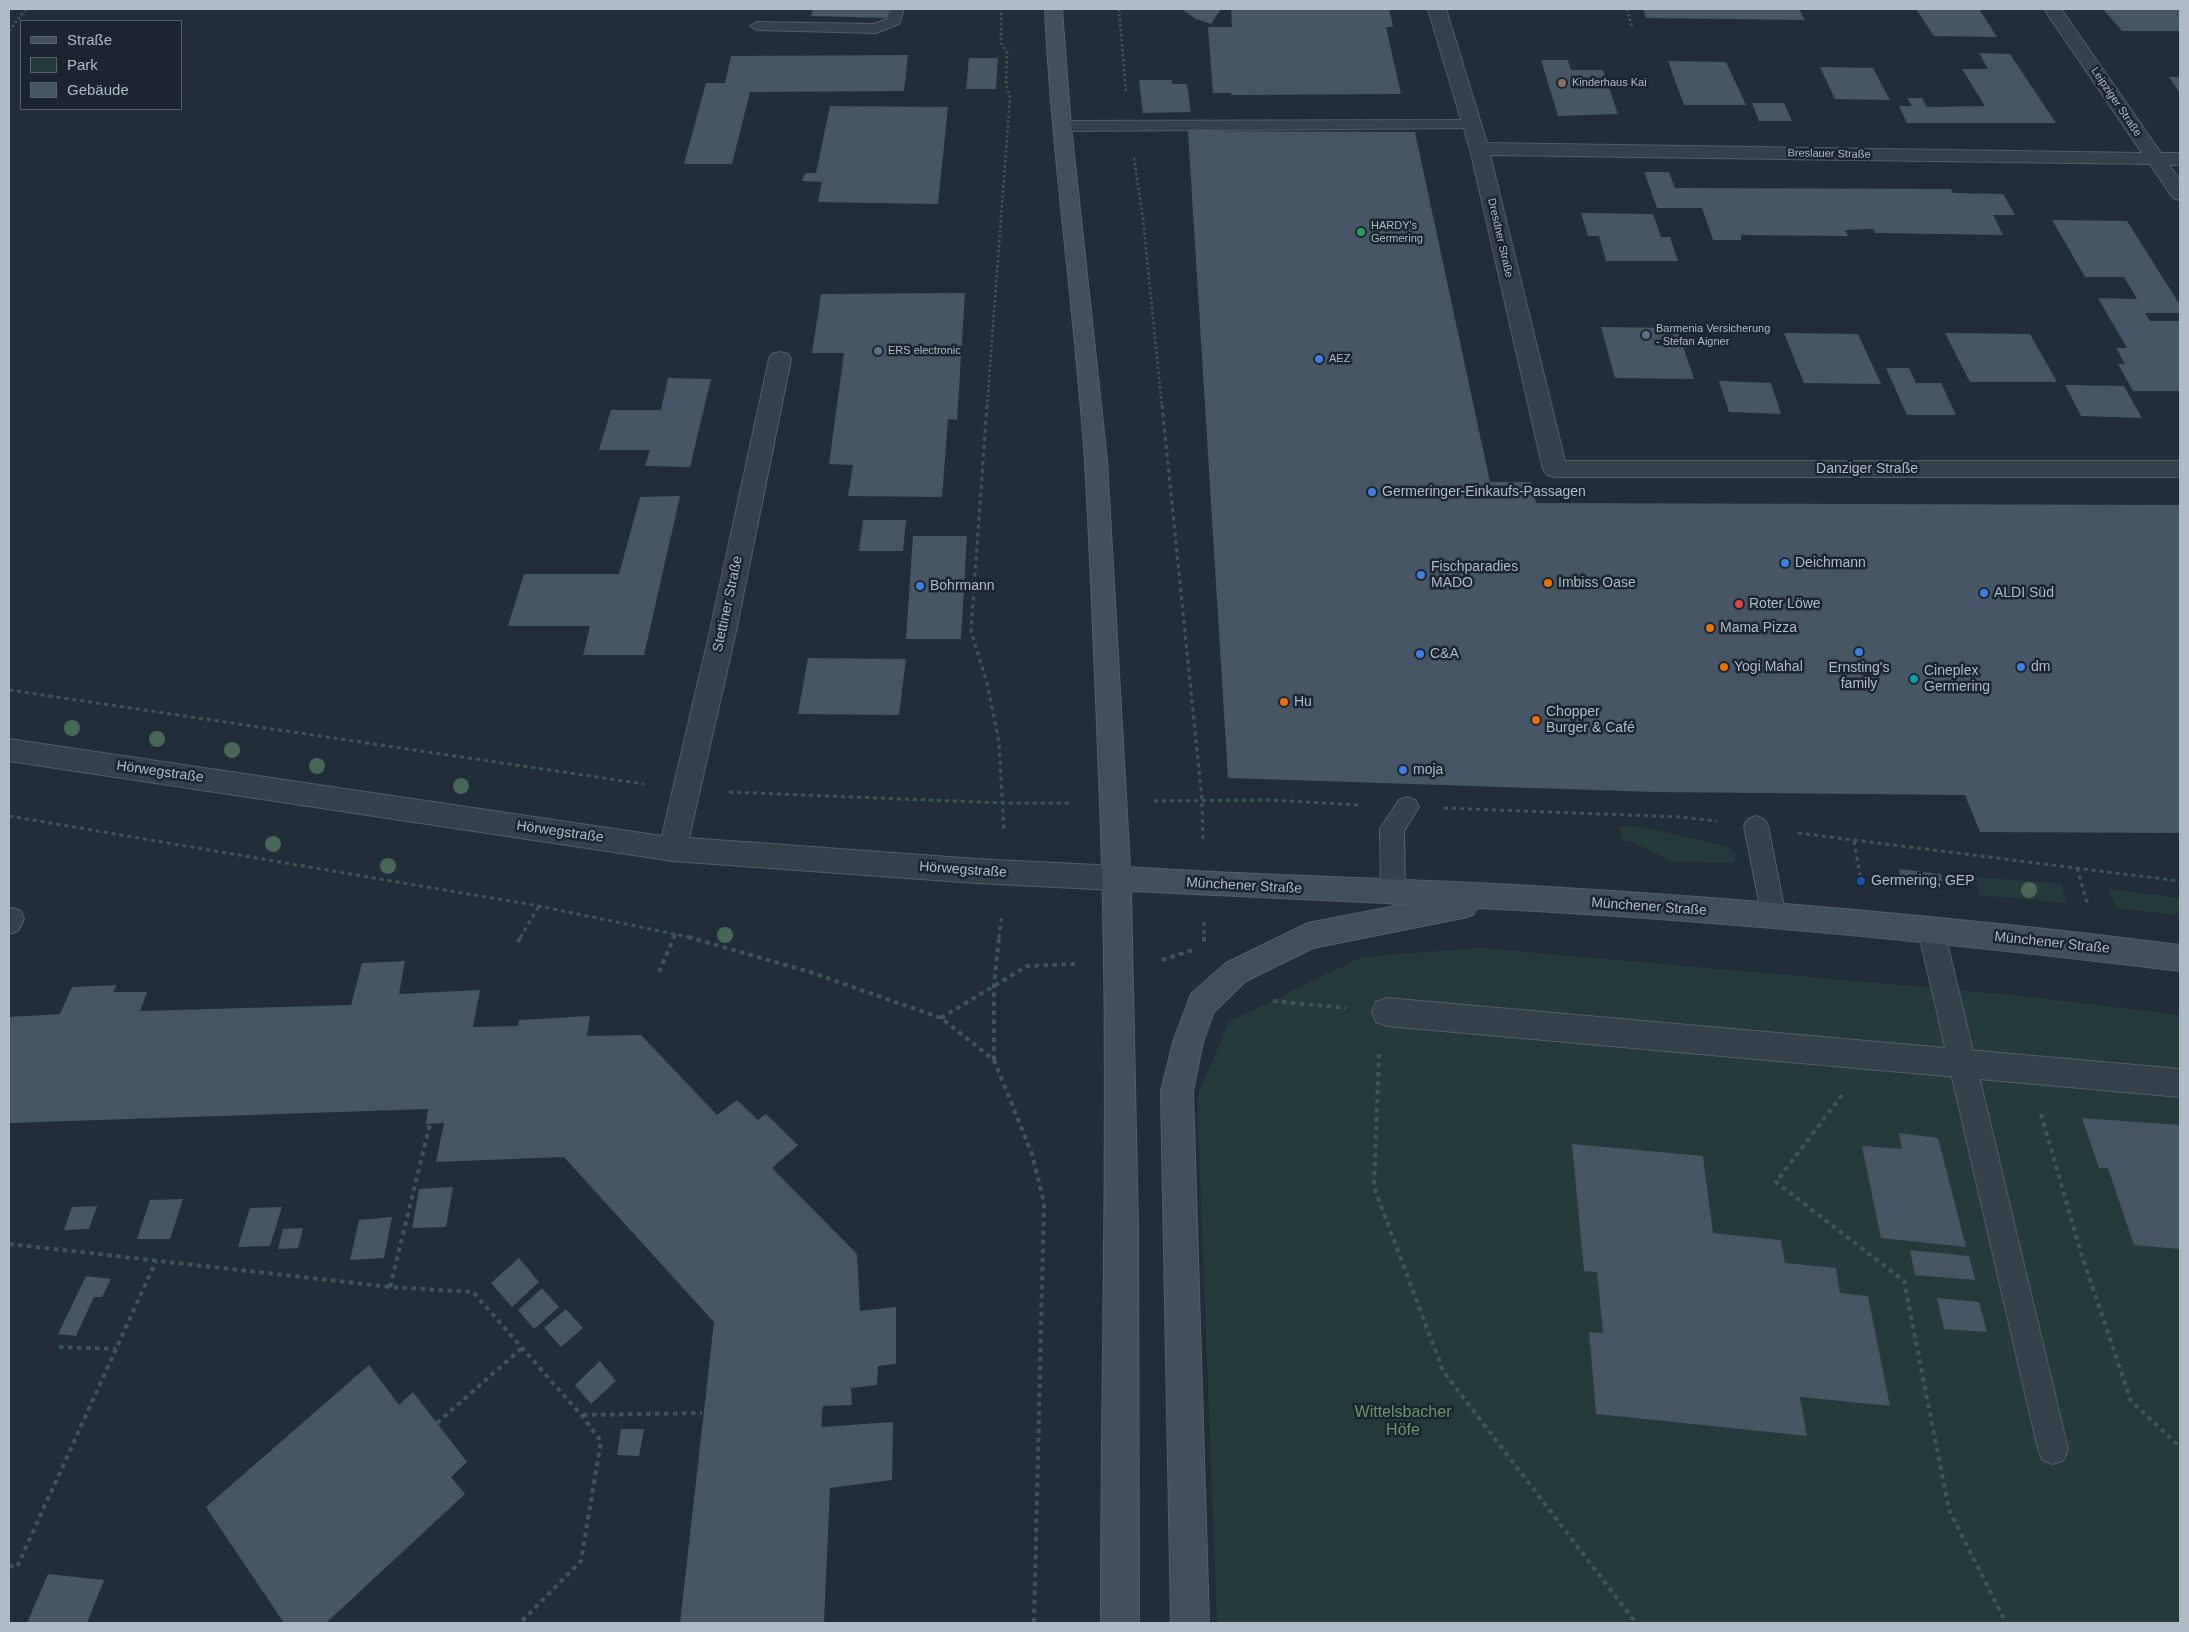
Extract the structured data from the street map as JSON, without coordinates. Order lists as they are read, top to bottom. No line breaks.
{"streets":{"main road":["Münchener Straße"],"street":["Leipziger Straße","Breslauer Straße","Dresdner Straße","Danziger Straße","Stettiner Straße","Hörwegstraße"]},"crossings":[["Leipziger Straße","Breslauer Straße"],["Breslauer Straße","Dresdner Straße"],["Dresdner Straße","Danziger Straße"],["Stettiner Straße","Hörwegstraße"],["Hörwegstraße","Münchener Straße"]],"parks":["Wittelsbacher Höfe"],"places":["Kinderhaus Kai","HARDY's Germering","Barmenia Versicherung - Stefan Aigner","ERS electronic","AEZ","Germeringer-Einkaufs-Passagen","Deichmann","Fischparadies MADO","Imbiss Oase","Bohrmann","ALDI Süd","Roter Löwe","Mama Pizza","Ernsting's family","C&A","Yogi Mahal","dm","Cineplex Germering","Hu","Chopper Burger & Café","moja","Germering, GEP"],"legend":["Straße","Park","Gebäude"]}
